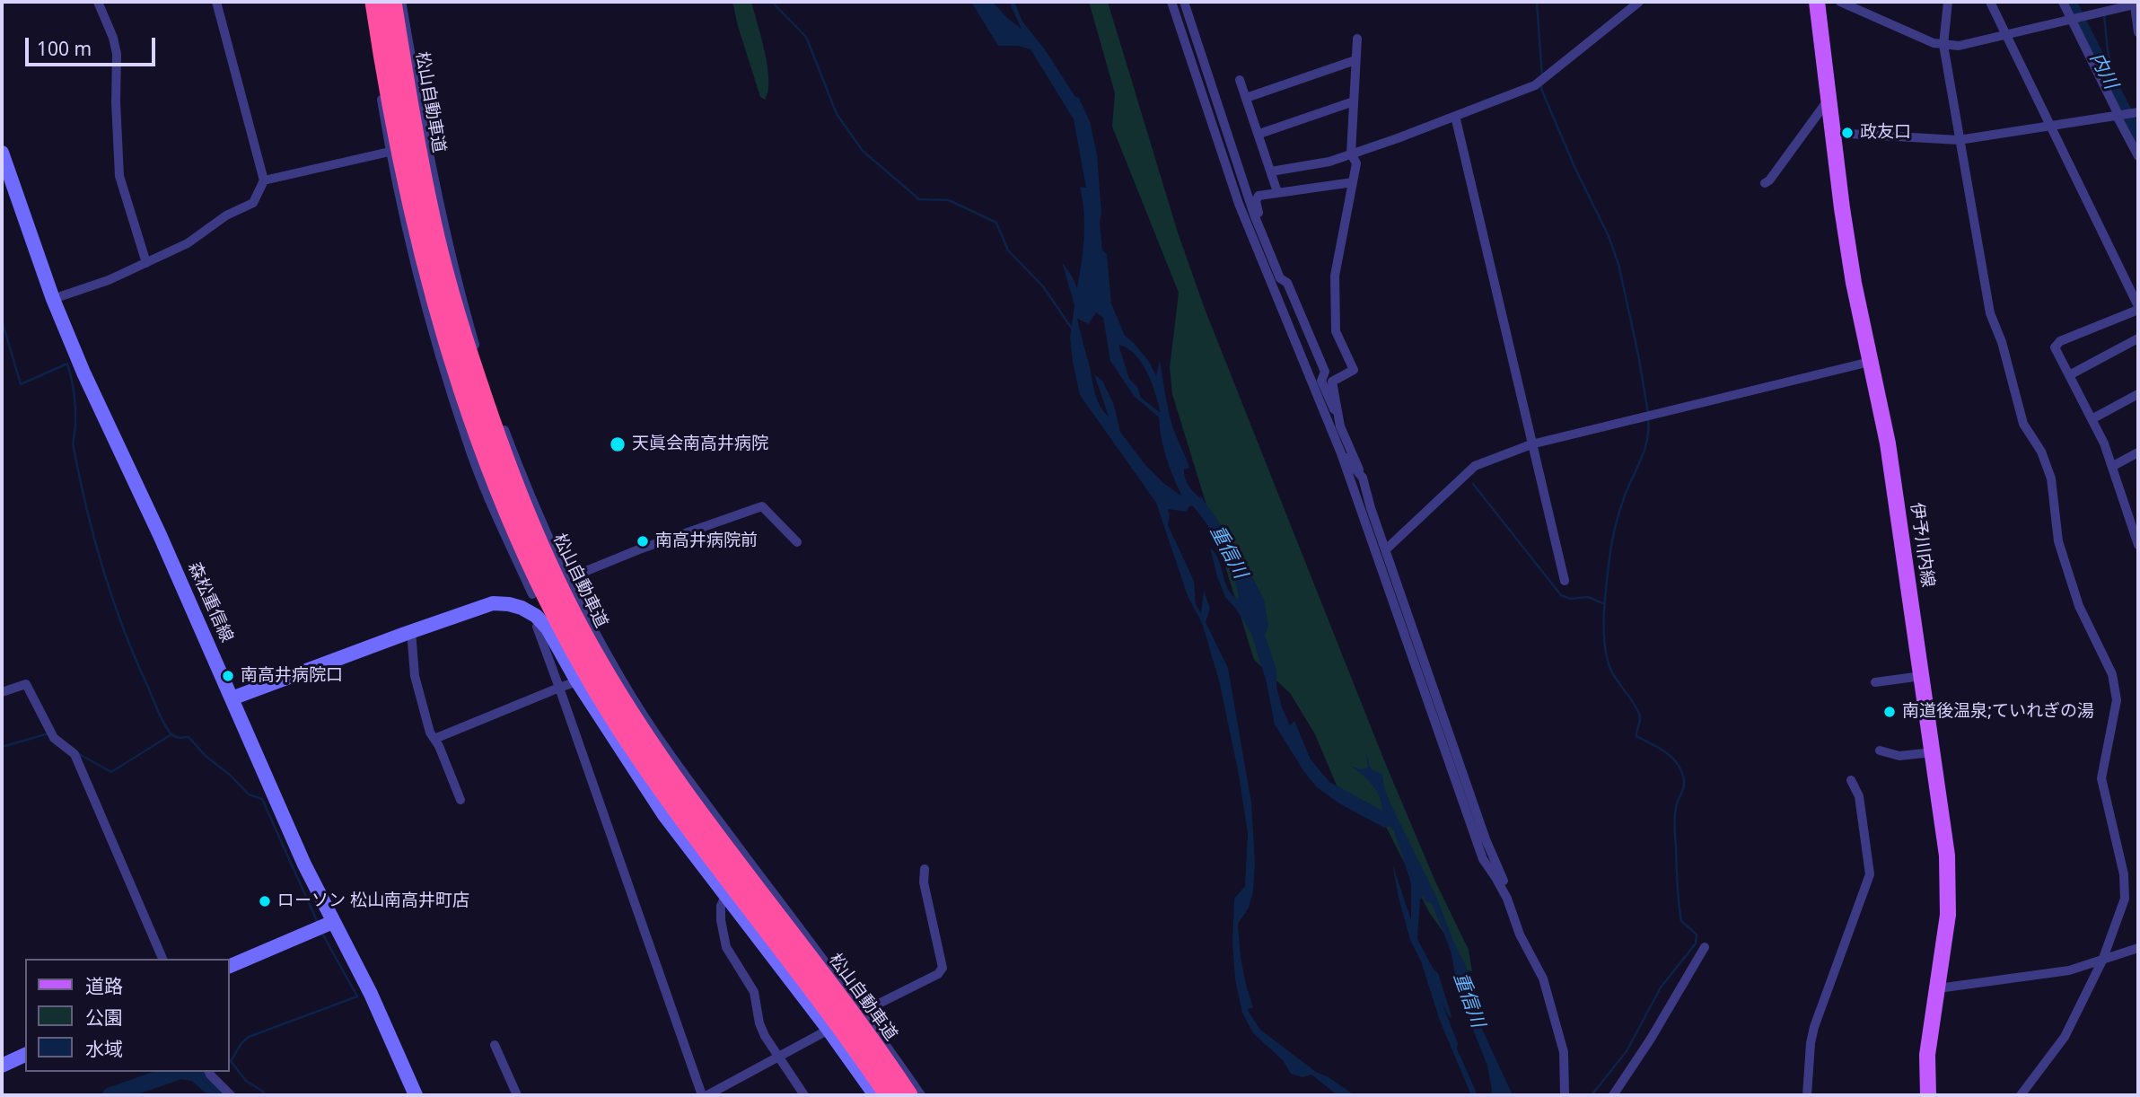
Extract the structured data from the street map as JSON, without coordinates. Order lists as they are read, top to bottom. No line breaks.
{"streets":{"highway":["松山自動車道"],"main road":["伊予川内線"],"street":["森松重信線"]},"water":["内川","重信川"],"places":["政友口","天眞会南高井病院","南高井病院前","南高井病院口","南道後温泉;ていれぎの湯","ローソン 松山南高井町店"],"legend":["道路","公園","水域"],"scale_bar":"100 m"}
